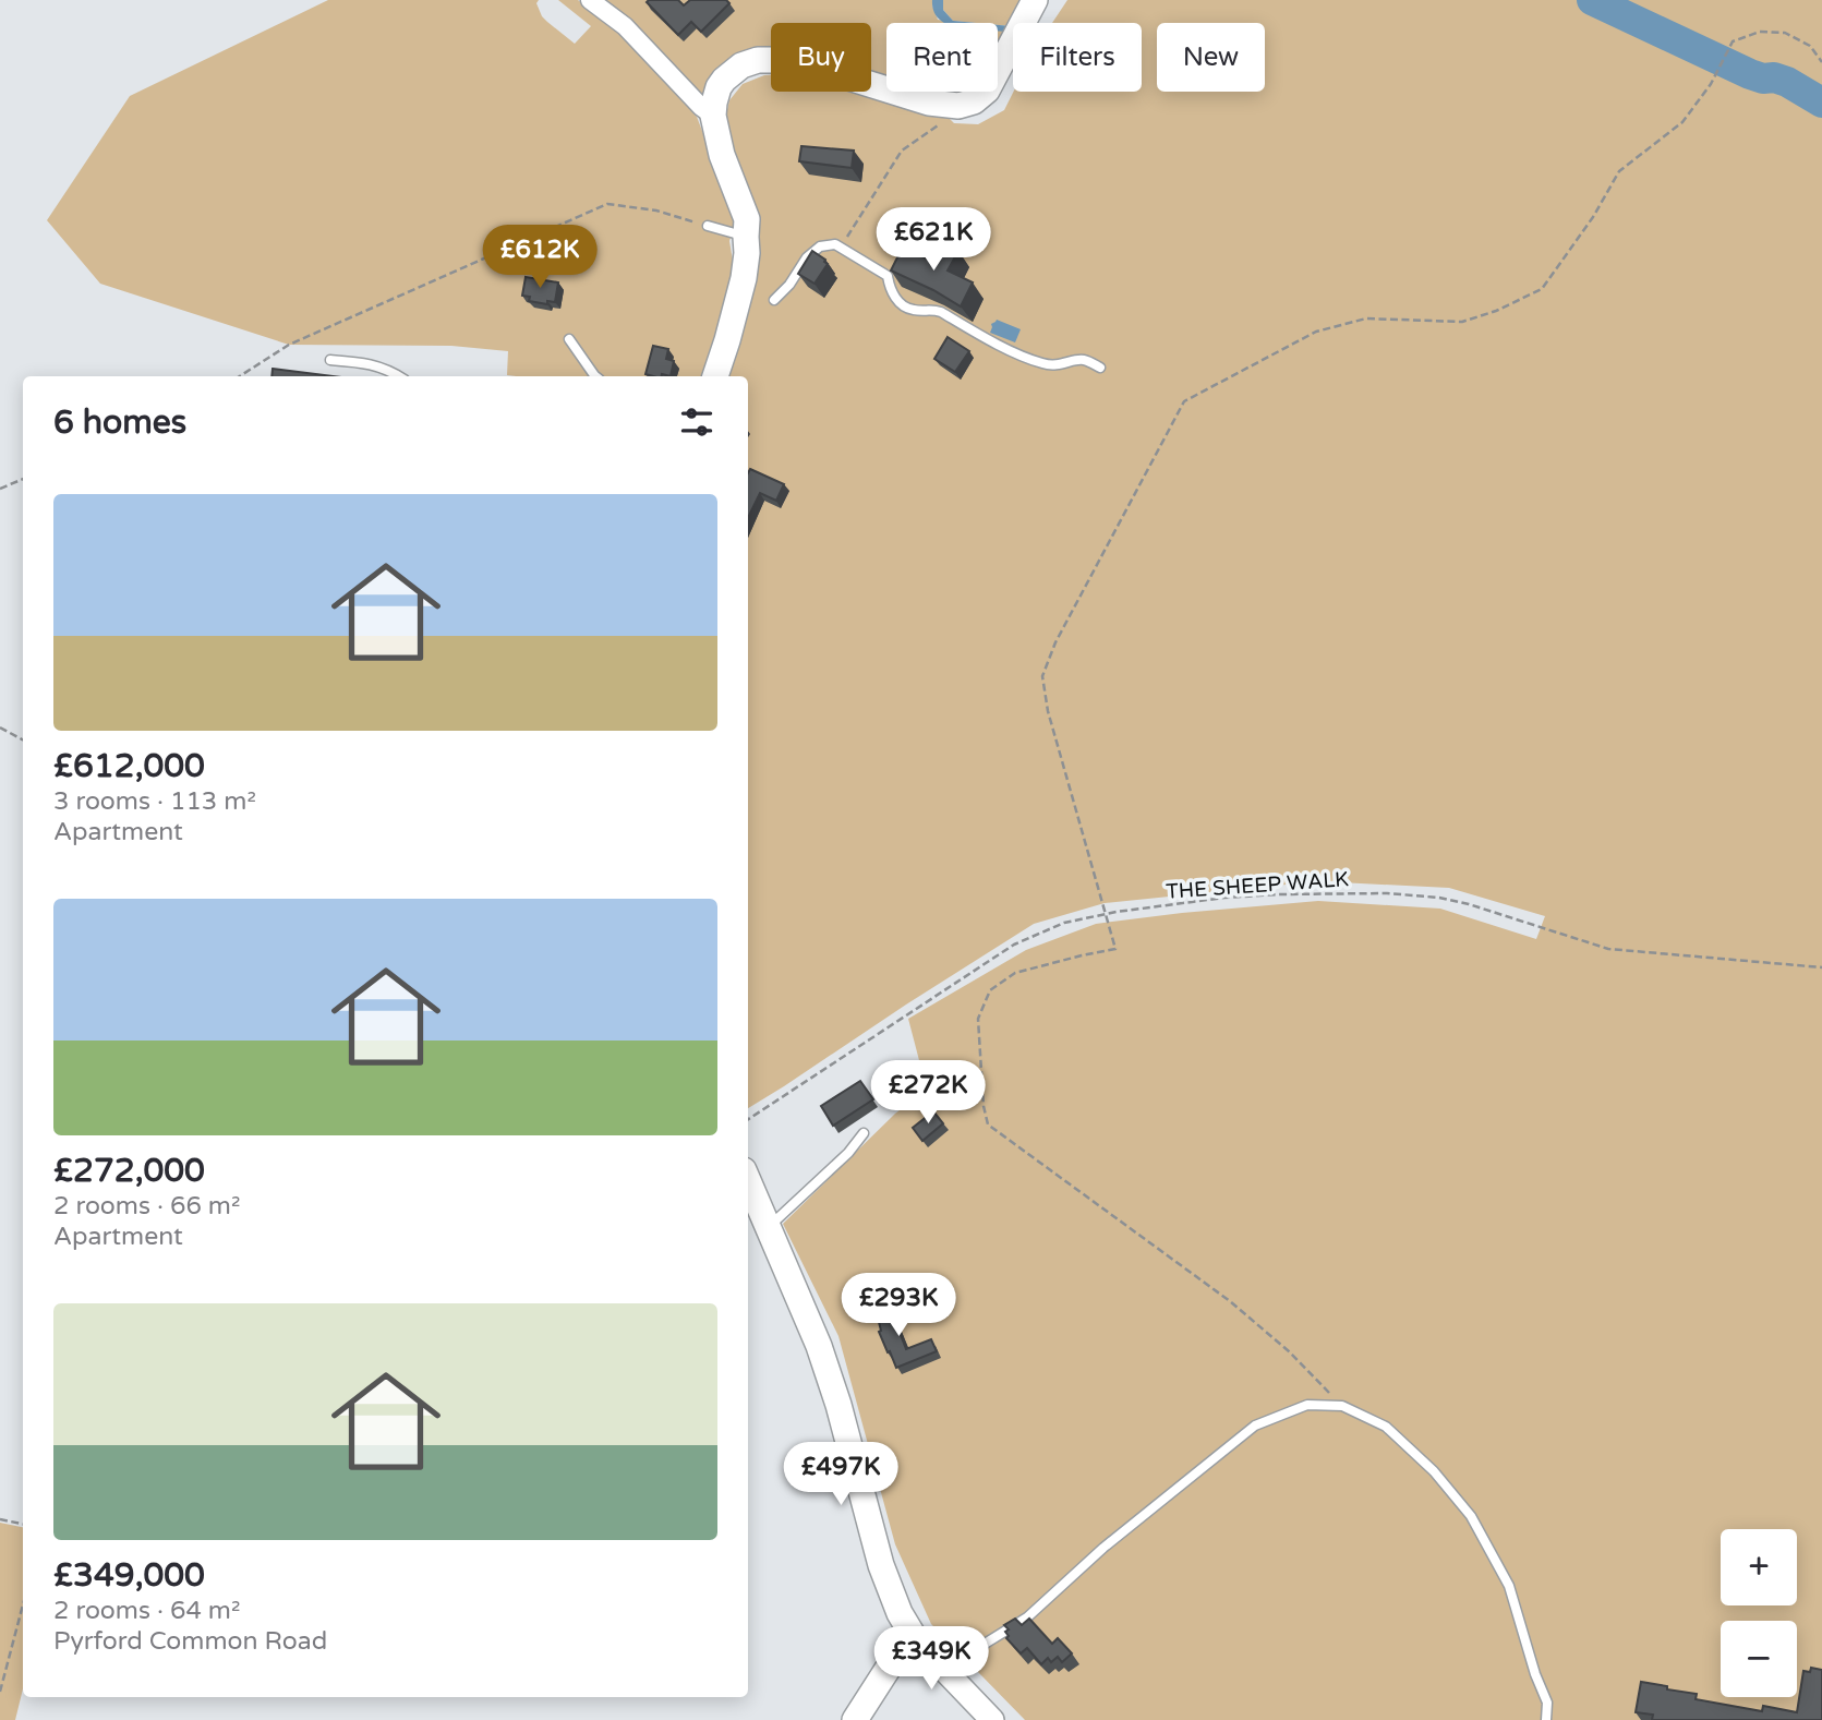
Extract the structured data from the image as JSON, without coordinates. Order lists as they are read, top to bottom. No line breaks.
{"streets":{"path":["THE SHEEP WALK"]},"page":{"chip":["Buy","Rent","Filters","New"],"price":["£621K","£612K","£272K","£293K","£497K","£349K"],"heading":"6 homes","list":[{"name":"£612,000","note":"3 rooms · 113 m² · Apartment"},{"name":"£272,000","note":"2 rooms · 66 m² · Apartment"},{"name":"£349,000","note":"2 rooms · 64 m² · Pyrford Common Road"}],"map_buttons":["+","−"]}}
